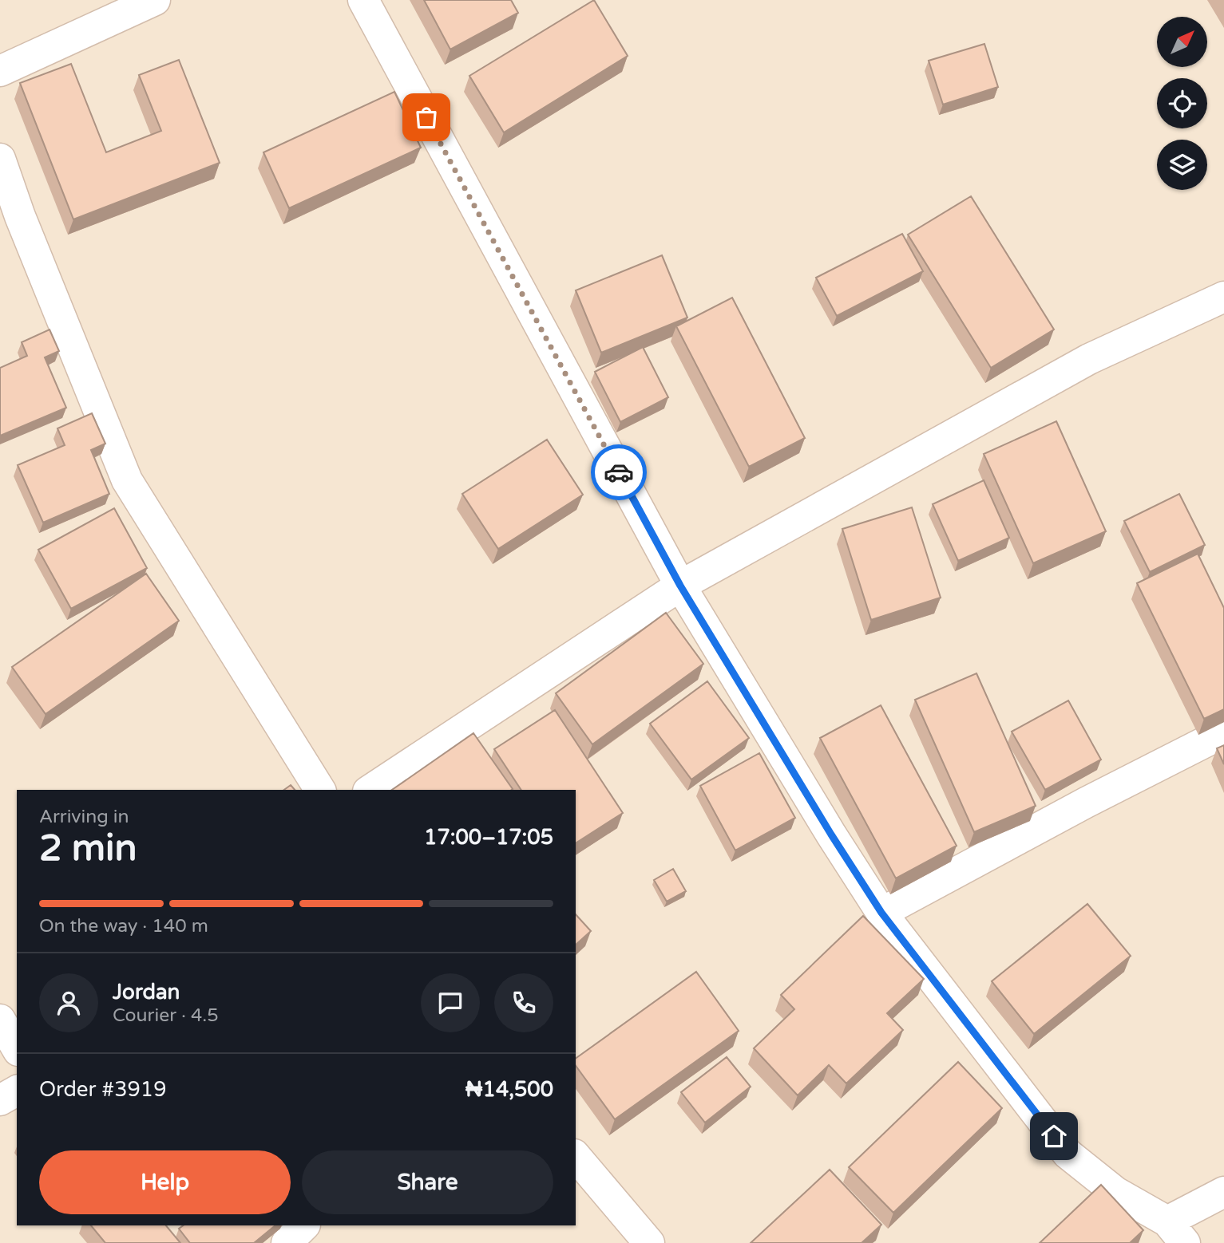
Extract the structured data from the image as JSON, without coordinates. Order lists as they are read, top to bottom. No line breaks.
{"north":"top right","page":{"heading":["2 min","Arriving in","17:00–17:05"],"panel":["Jordan","Courier · 4.5","Order #3919","₦14,500"],"bar":"On the way · 140 m","buttons":["Help","Share"]}}
